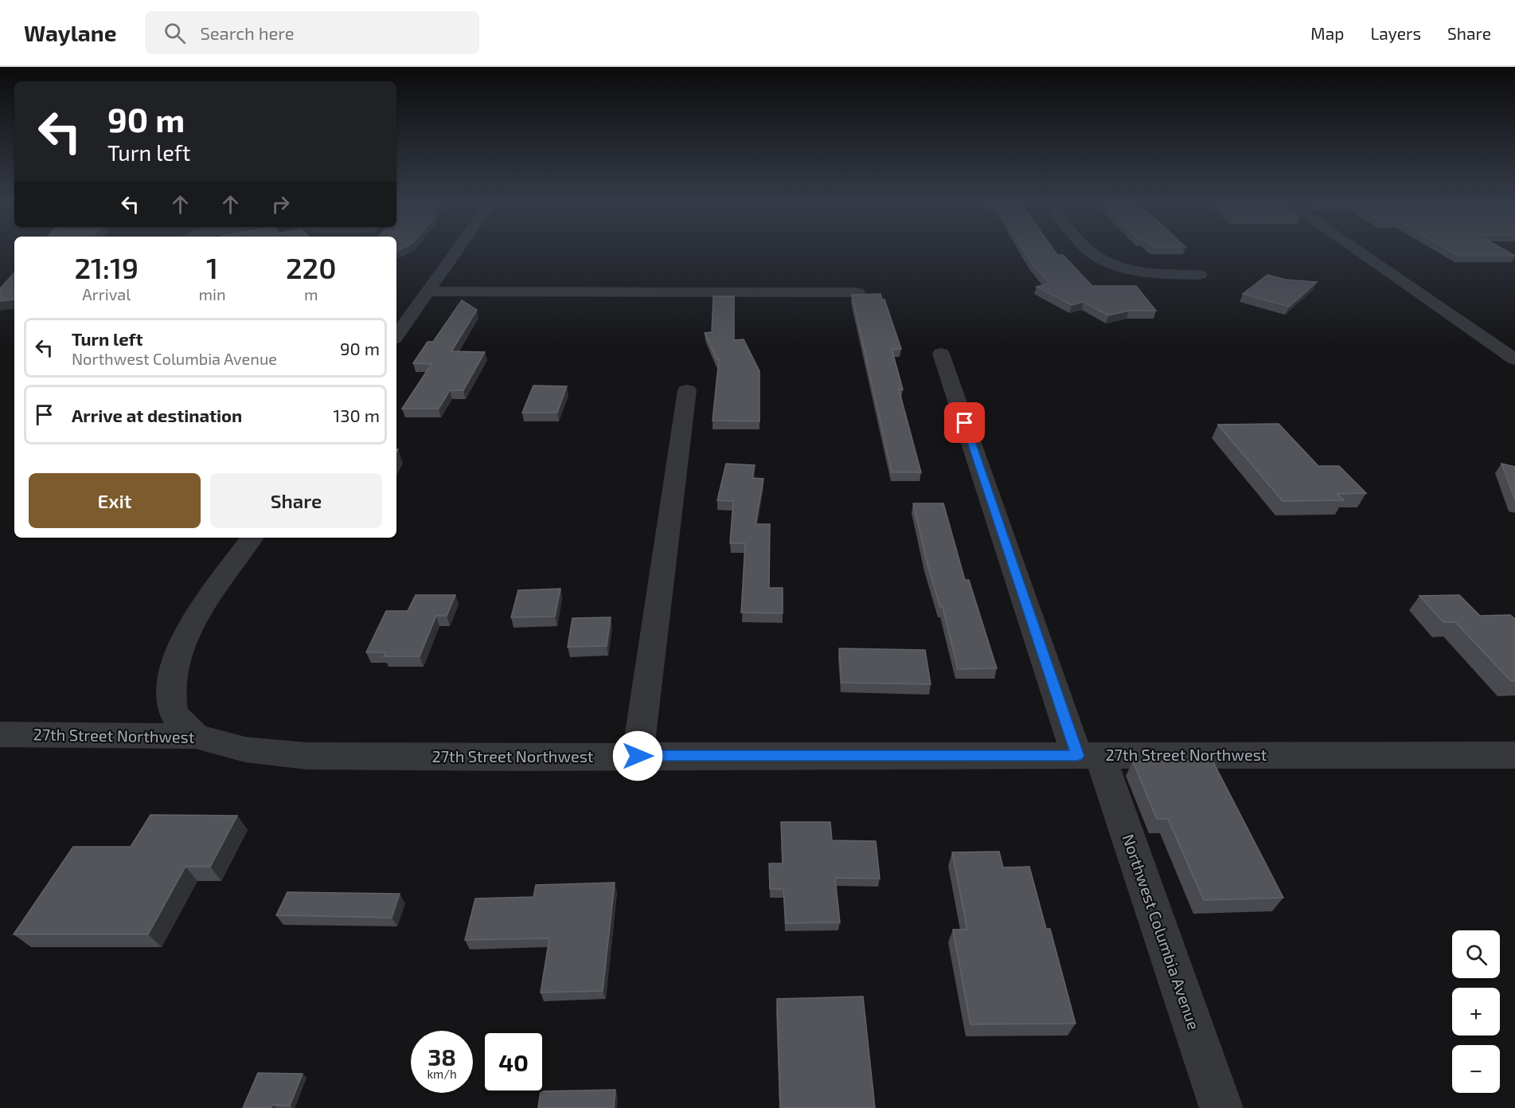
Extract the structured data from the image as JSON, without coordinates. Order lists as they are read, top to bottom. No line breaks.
{"streets":{"street":["27th Street Northwest","Northwest Columbia Avenue"]},"crossings":[["27th Street Northwest","Northwest Columbia Avenue"]],"page":{"header":"Waylane","search":"Search here","nav":["Map","Layers","Share"],"turn":["90 m","Turn left"],"eta":["21:19","Arrival","1","min","220","m"],"list":[{"name":"Turn left","note":"Northwest Columbia Avenue","value":"90 m"},{"name":"Arrive at destination","value":"130 m"}],"buttons":["Exit","Share"],"map_buttons":["+","−"],"speed":"38 km/h","limit":"40"}}
